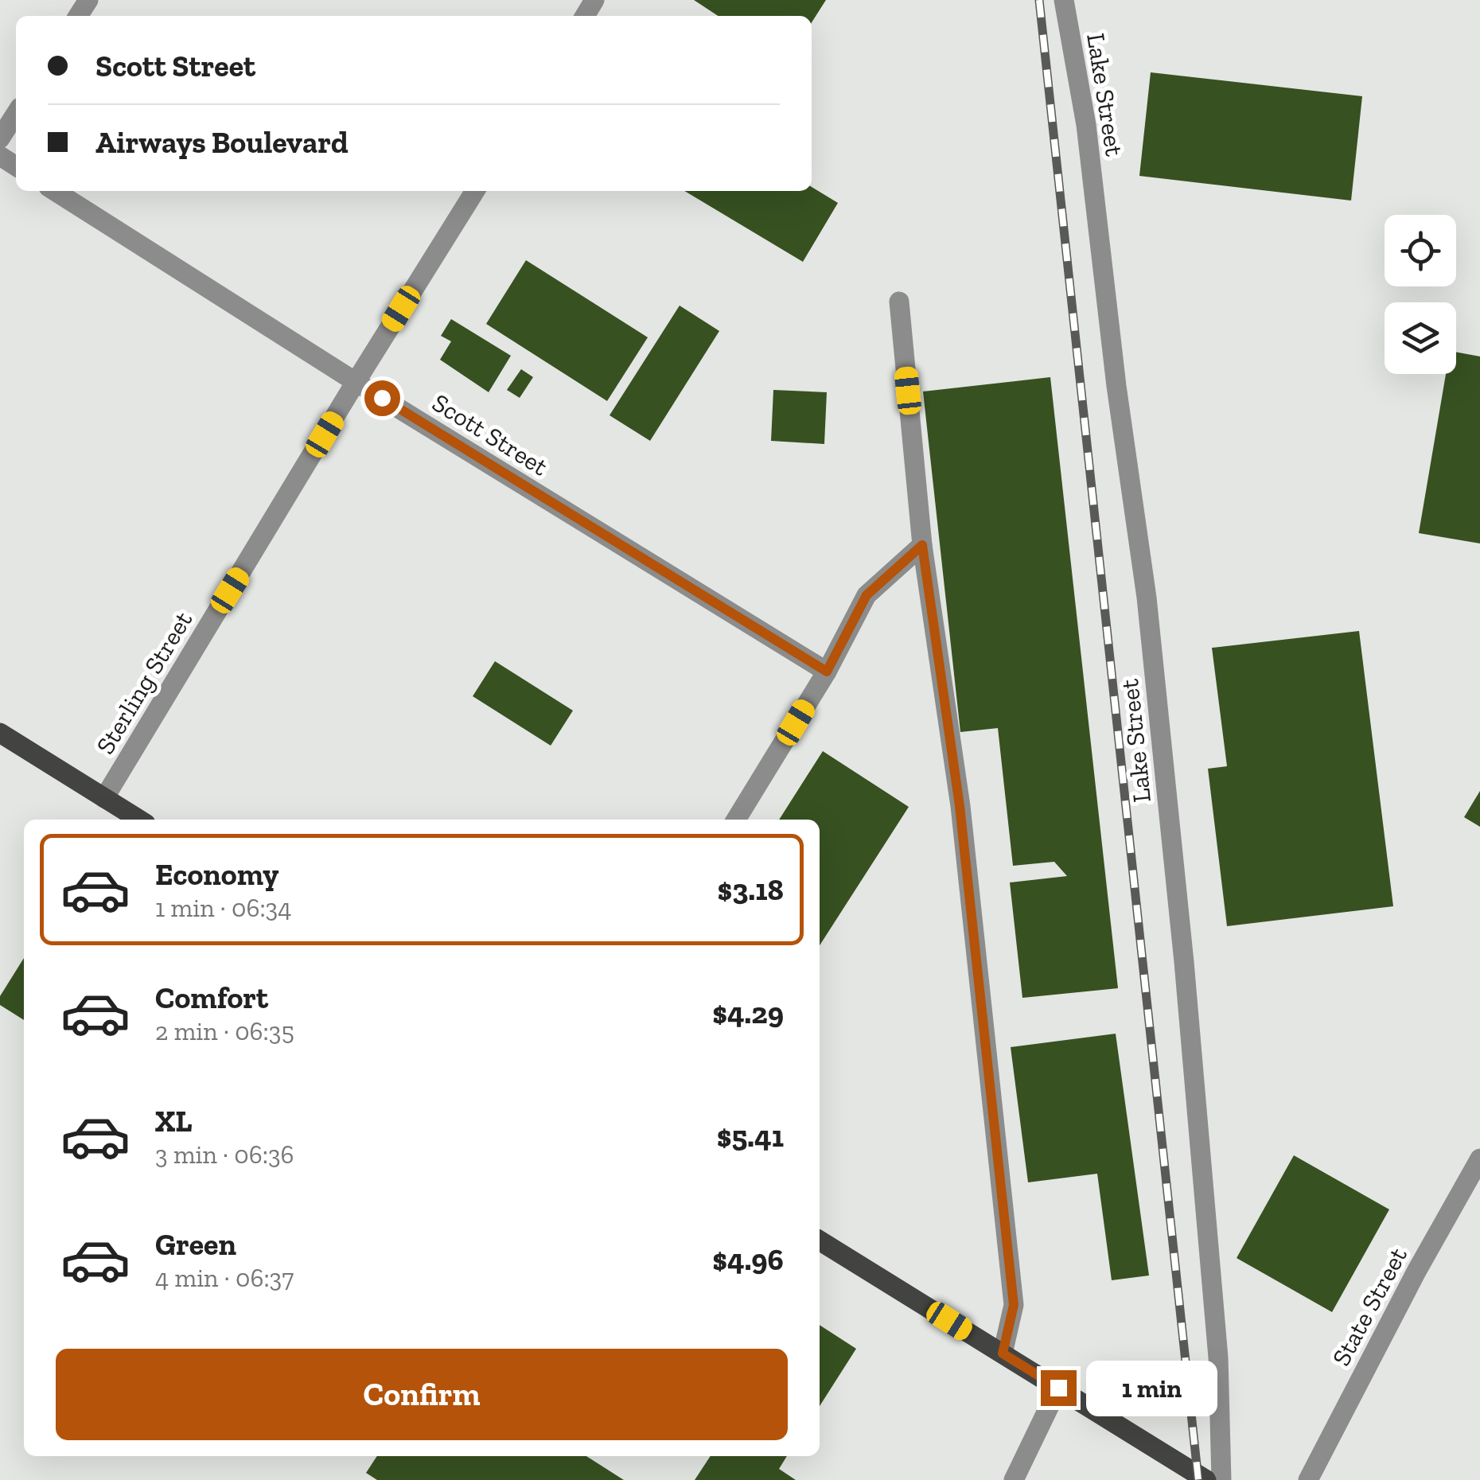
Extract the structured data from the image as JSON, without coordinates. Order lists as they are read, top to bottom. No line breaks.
{"streets":{"street":["Lake Street","Scott Street","Sterling Street","State Street"]},"crossings":[["Scott Street","Sterling Street"]],"page":{"banner":["Scott Street","Airways Boulevard"],"list":[{"name":"Economy","note":"1 min · 06:34","value":"$3.18"},{"name":"Comfort","note":"2 min · 06:35","value":"$4.29"},{"name":"XL","note":"3 min · 06:36","value":"$5.41"},{"name":"Green","note":"4 min · 06:37","value":"$4.96"}],"buttons":"Confirm","bubble":"1 min"}}
